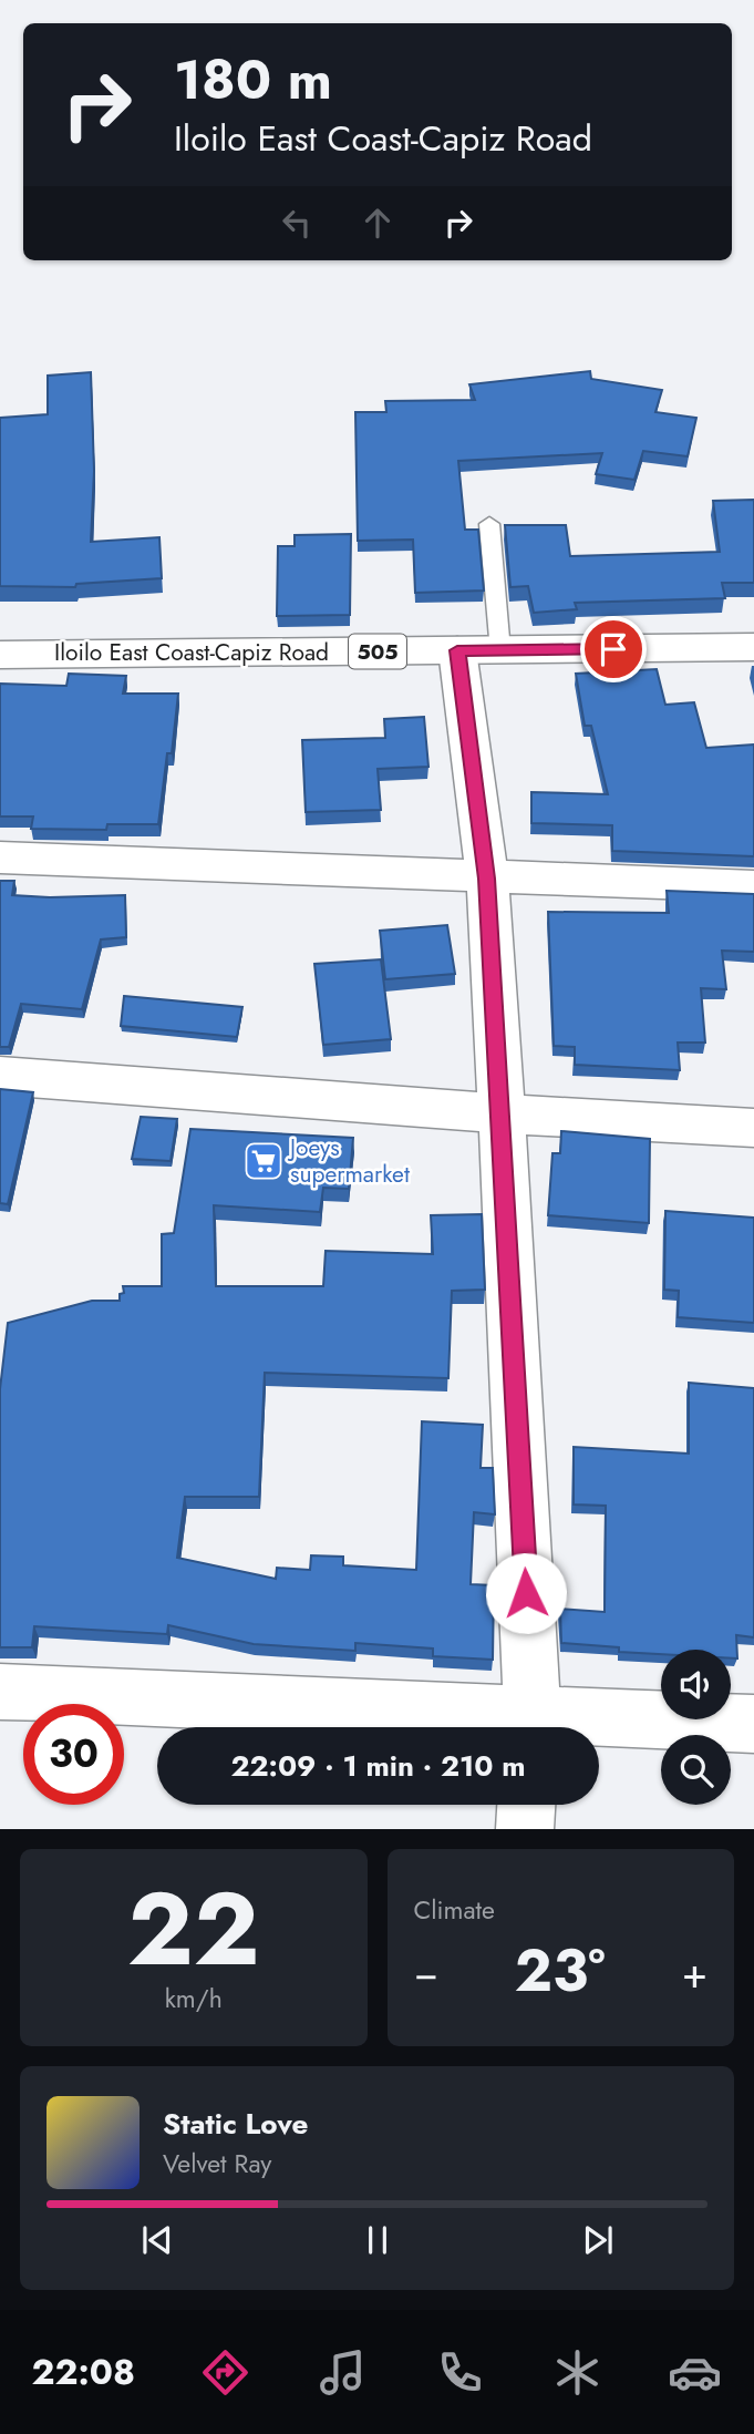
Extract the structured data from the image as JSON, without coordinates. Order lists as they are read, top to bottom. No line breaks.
{"streets":{"street":["505","Iloilo East Coast-Capiz Road"]},"places":{"supermarket":["Joeys supermarket"]},"page":{"turn":["180 m","Iloilo East Coast-Capiz Road"],"limit":"30","trip":"22:09 · 1 min · 210 m","tile":[["22","km/h"],"Climate"],"heat":["−","23°","+"],"song":["Static Love","Velvet Ray"],"tabs":"22:08"}}
